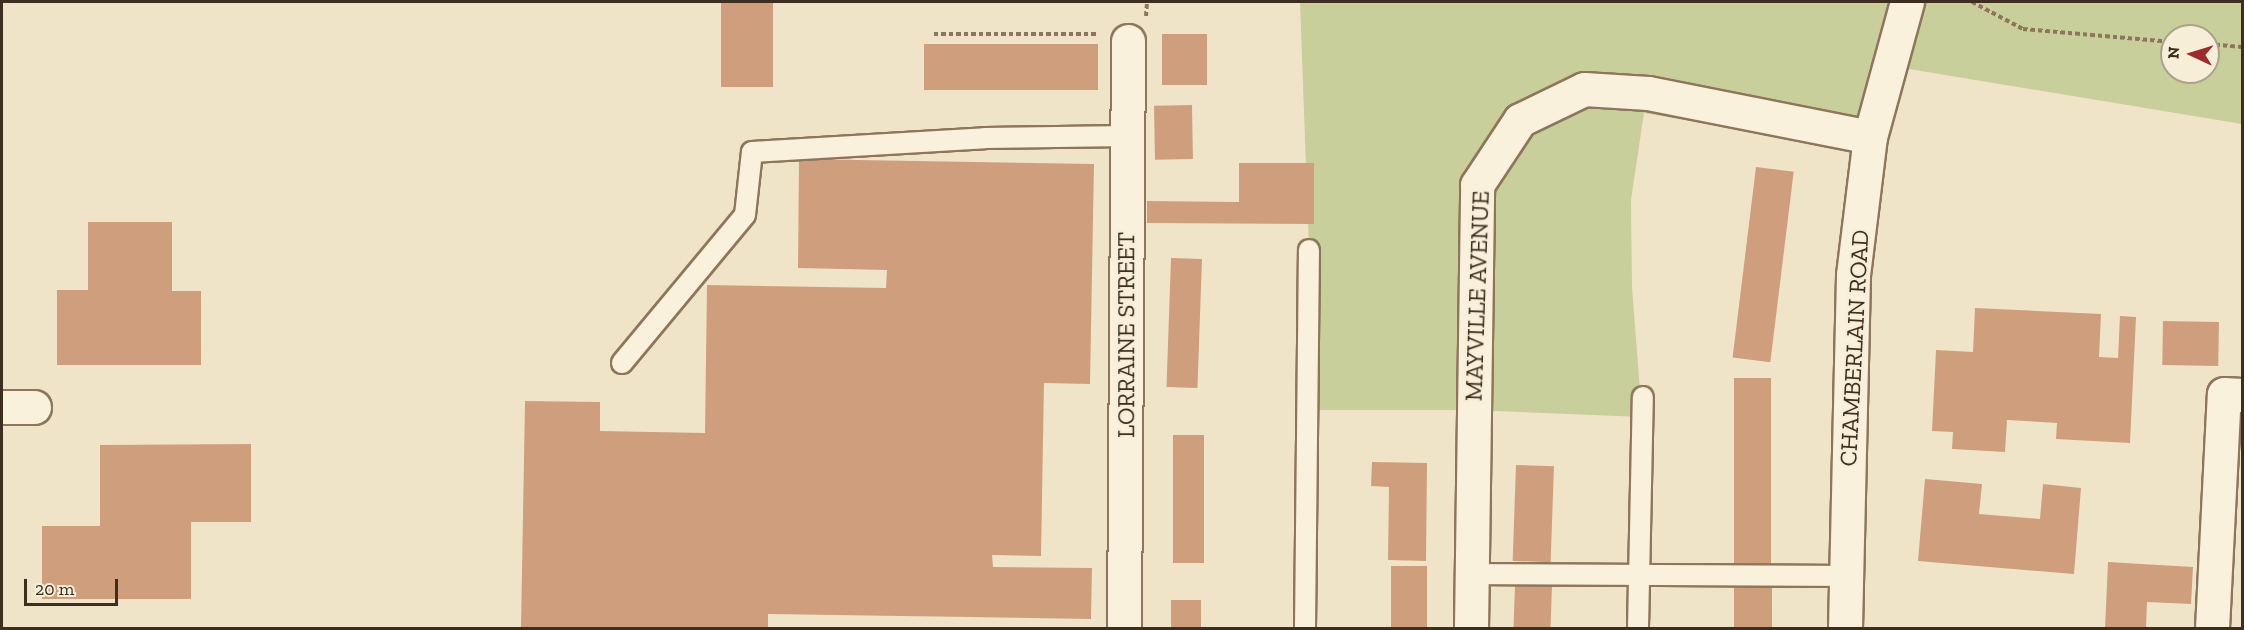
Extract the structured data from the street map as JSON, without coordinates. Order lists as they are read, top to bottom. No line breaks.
{"streets":{"street":["MAYVILLE AVENUE","LORRAINE STREET","CHAMBERLAIN ROAD"]},"crossings":[["MAYVILLE AVENUE","CHAMBERLAIN ROAD"]],"scale_bar":"20 m","north":"left"}
